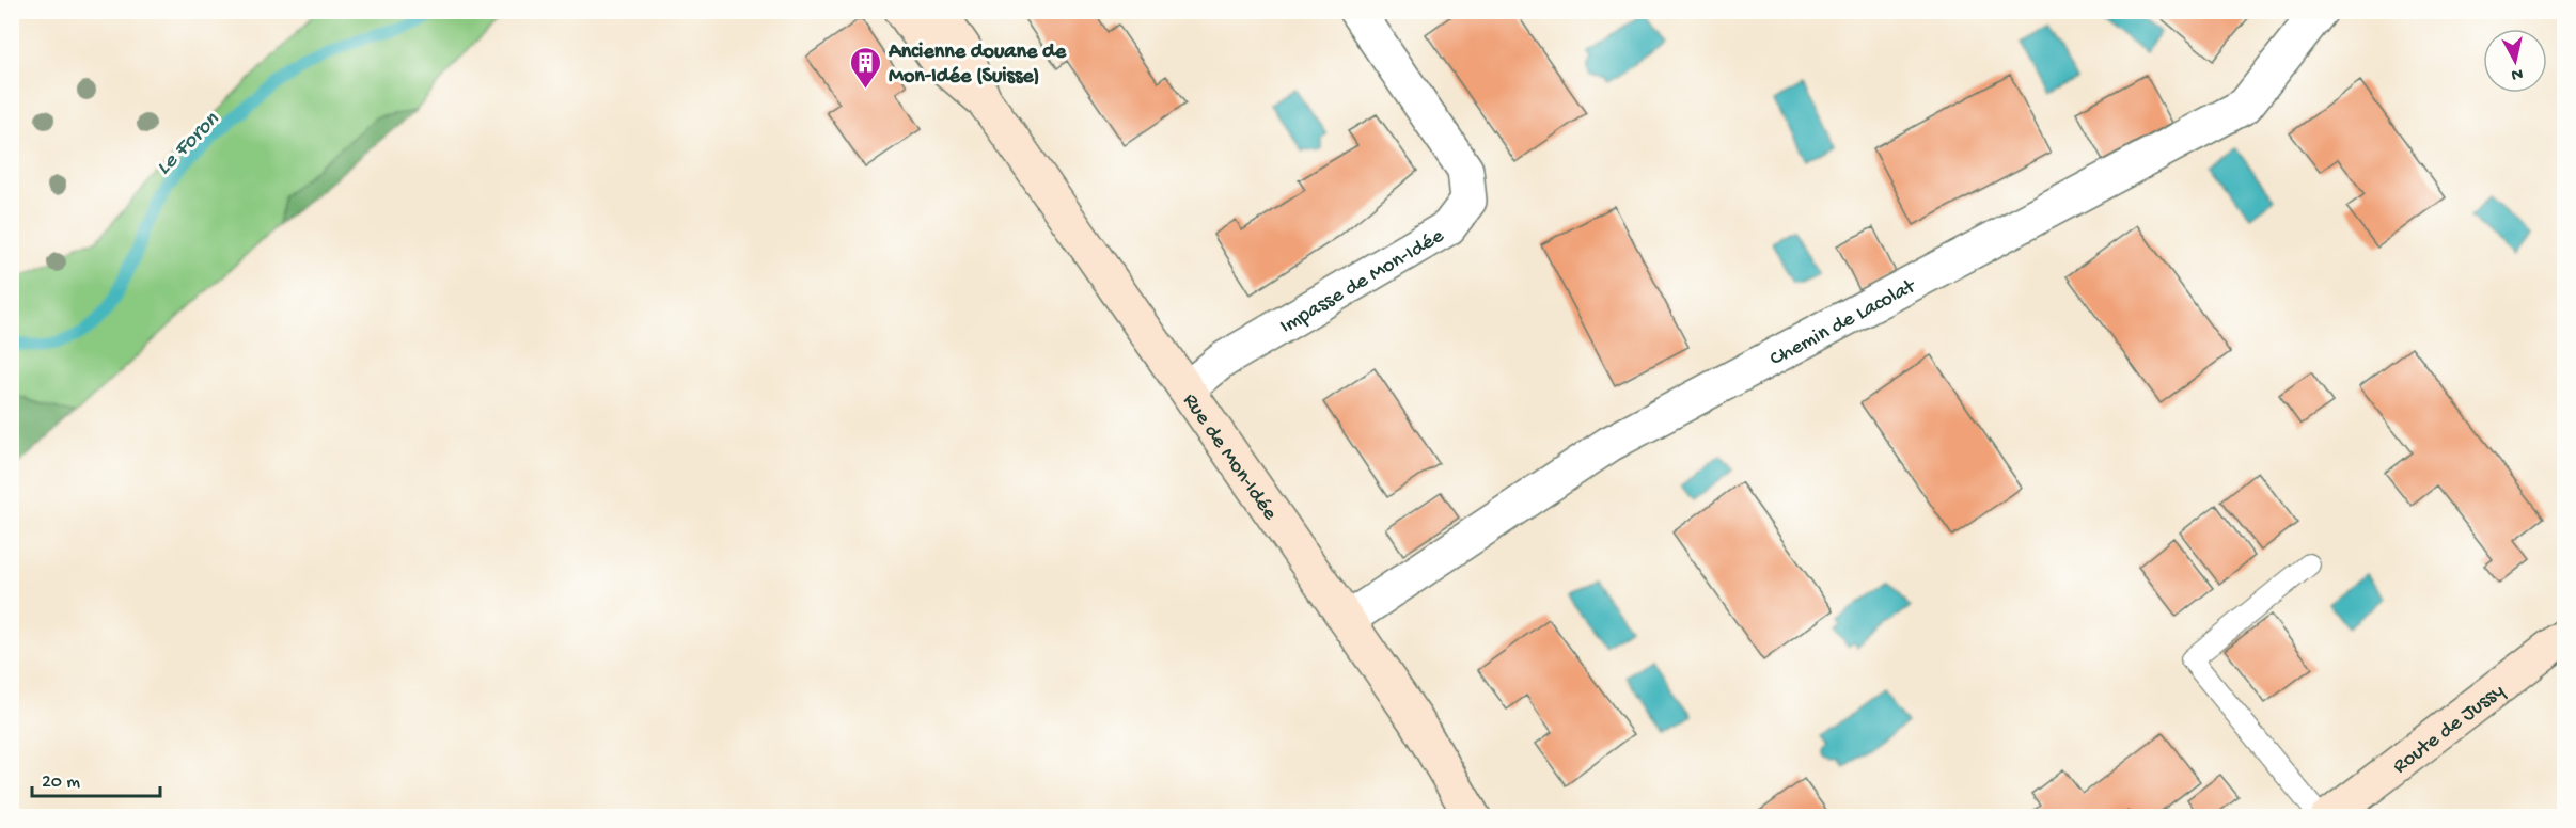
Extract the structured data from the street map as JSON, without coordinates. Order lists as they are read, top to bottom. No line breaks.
{"streets":{"street":["Impasse de Mon-Idée","Chemin de Lacolat","Rue de Mon-Idée","Route de Jussy"]},"crossings":[["Impasse de Mon-Idée","Rue de Mon-Idée"],["Chemin de Lacolat","Rue de Mon-Idée"]],"water":["Le Foron"],"places":{"building":["Ancienne douane de Mon-Idée (Suisse)"]},"scale_bar":"20 m","north":"bottom"}
